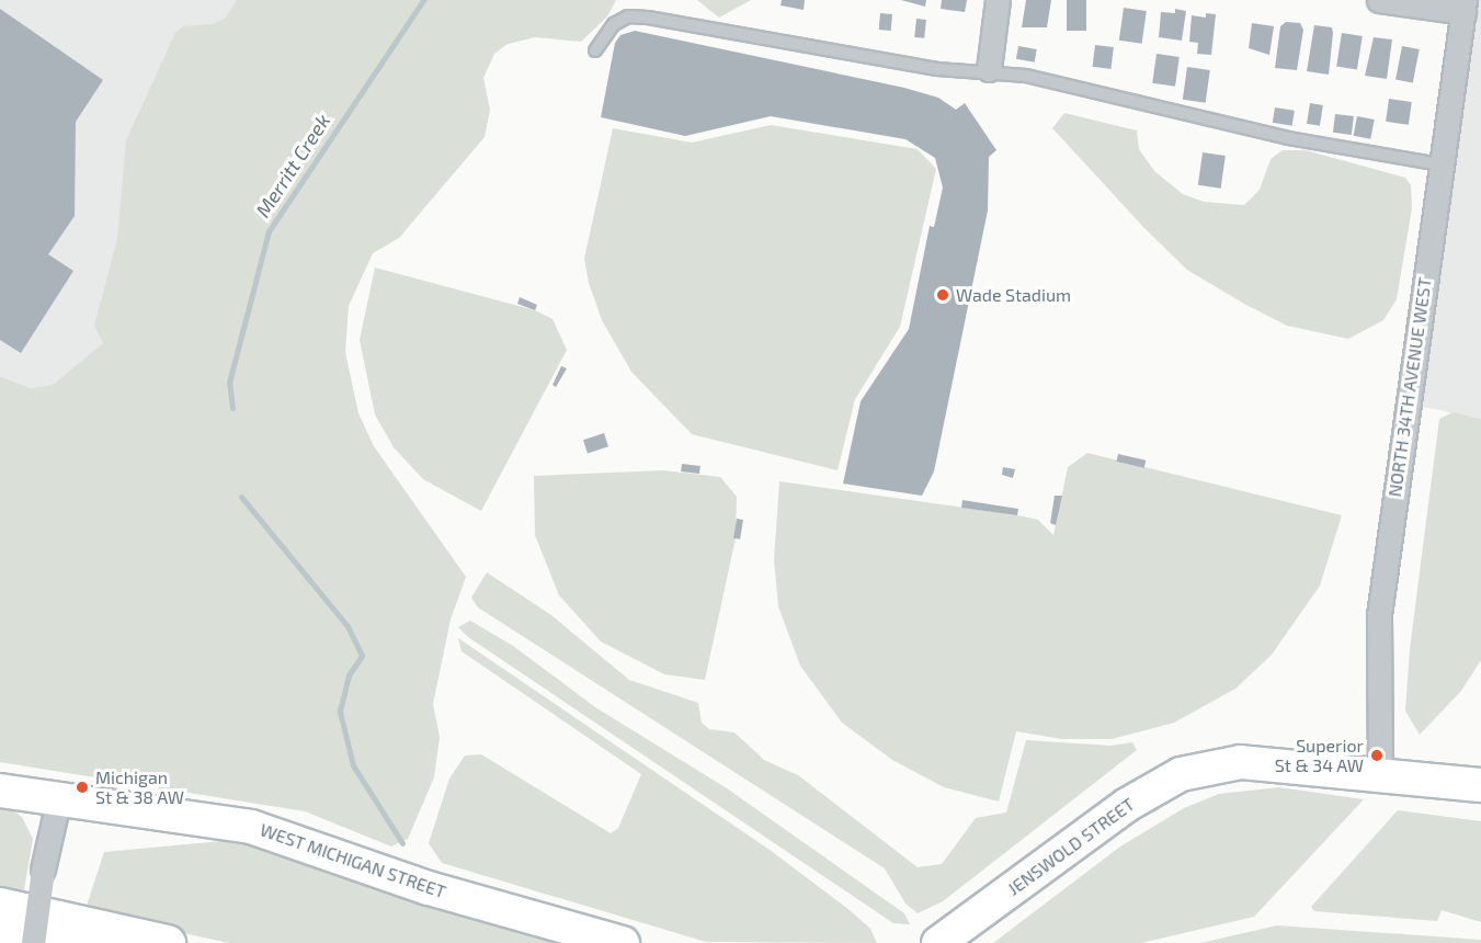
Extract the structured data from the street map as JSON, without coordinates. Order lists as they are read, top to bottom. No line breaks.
{"streets":{"street":["NORTH 34TH AVENUE WEST","JENSWOLD STREET","WEST MICHIGAN STREET"]},"crossings":[["NORTH 34TH AVENUE WEST","JENSWOLD STREET"]],"water":["Merritt Creek"],"places":["Wade Stadium","Superior St & 34 AW","Michigan St & 38 AW"]}
